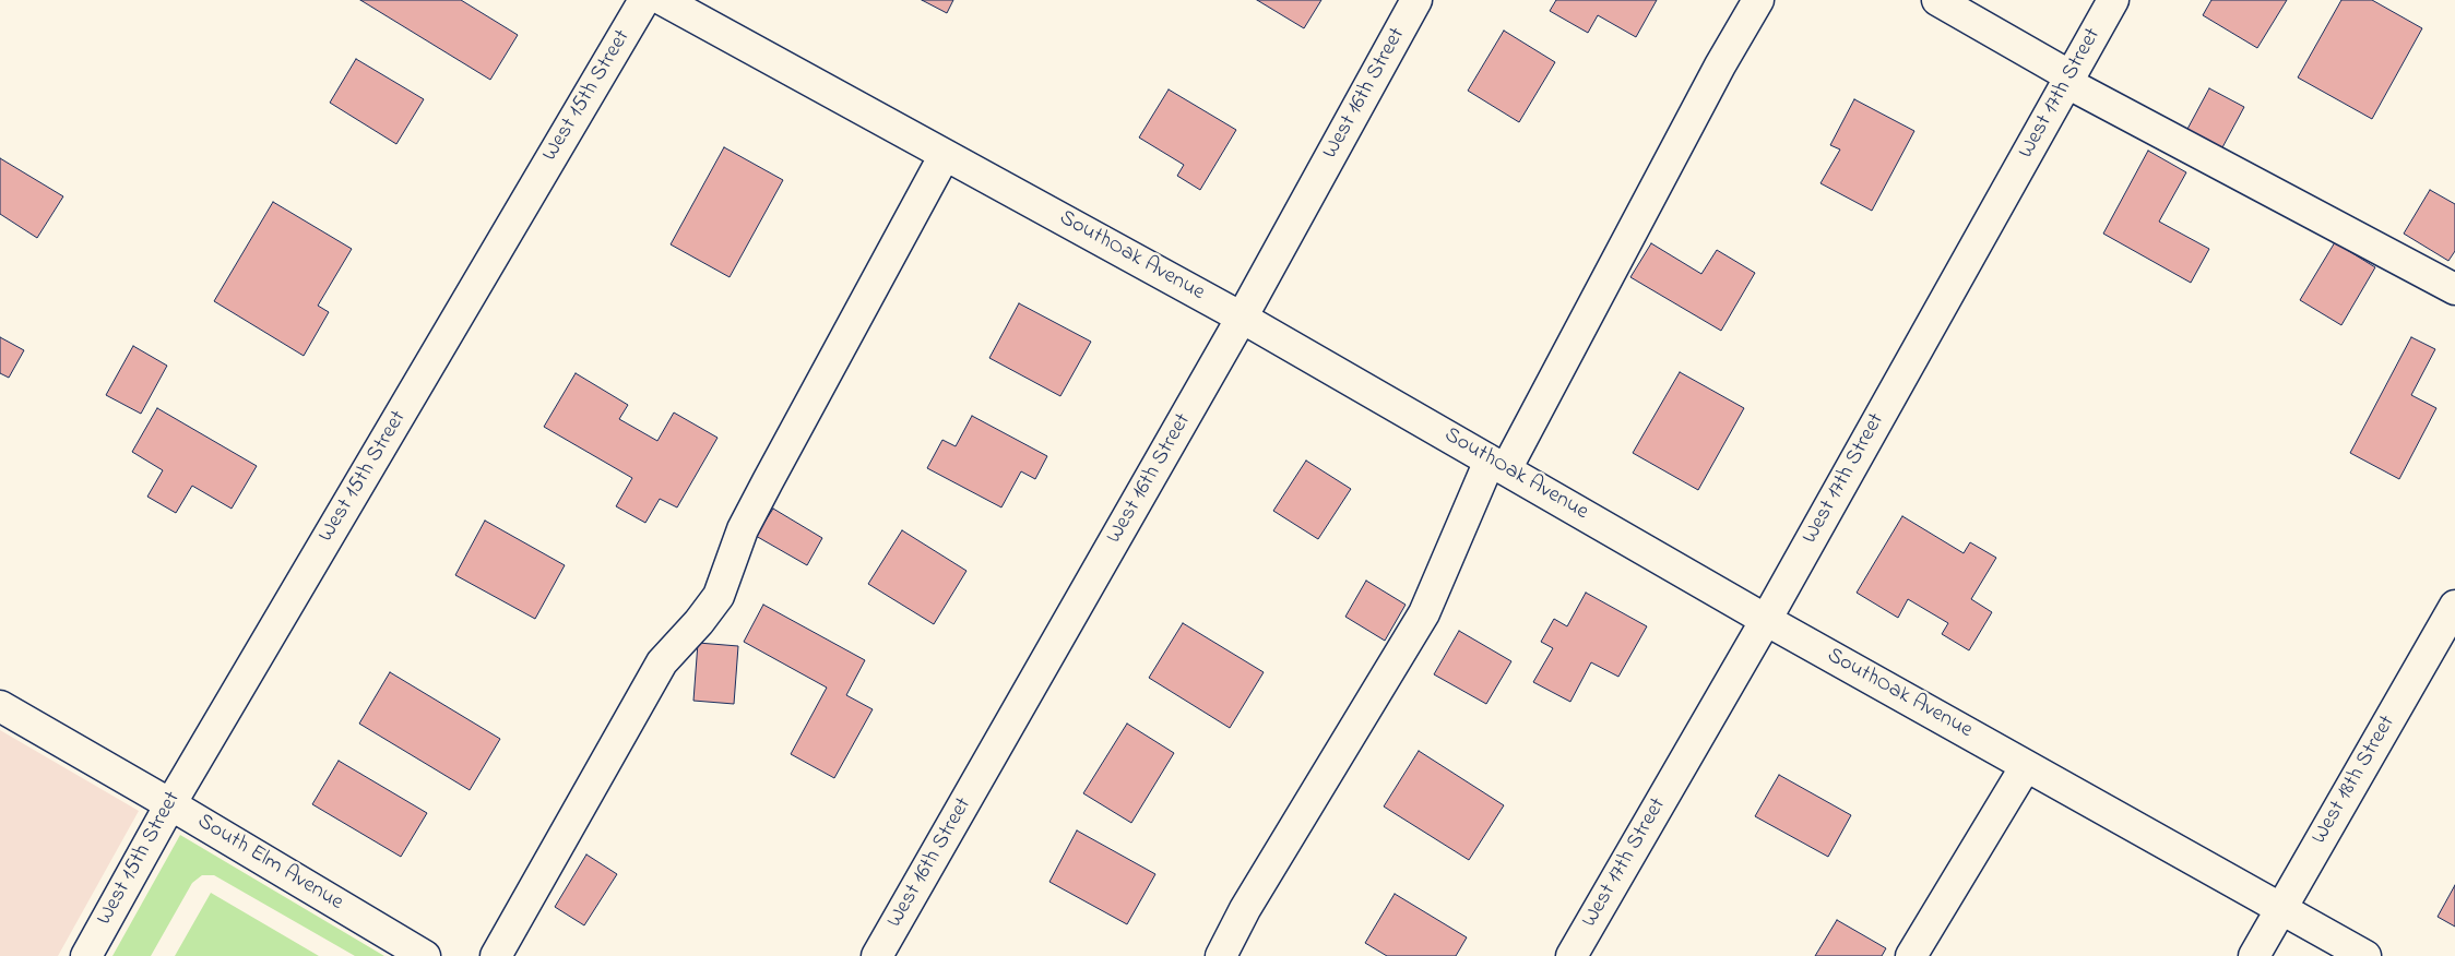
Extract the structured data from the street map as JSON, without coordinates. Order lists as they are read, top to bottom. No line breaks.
{"streets":{"street":["West 16th Street","West 17th Street","West 15th Street","SouthOak Avenue","West 18th Street","South Elm Avenue"]},"crossings":[["West 16th Street","SouthOak Avenue"],["West 17th Street","SouthOak Avenue"],["West 15th Street","South Elm Avenue"],["SouthOak Avenue","West 18th Street"]]}
